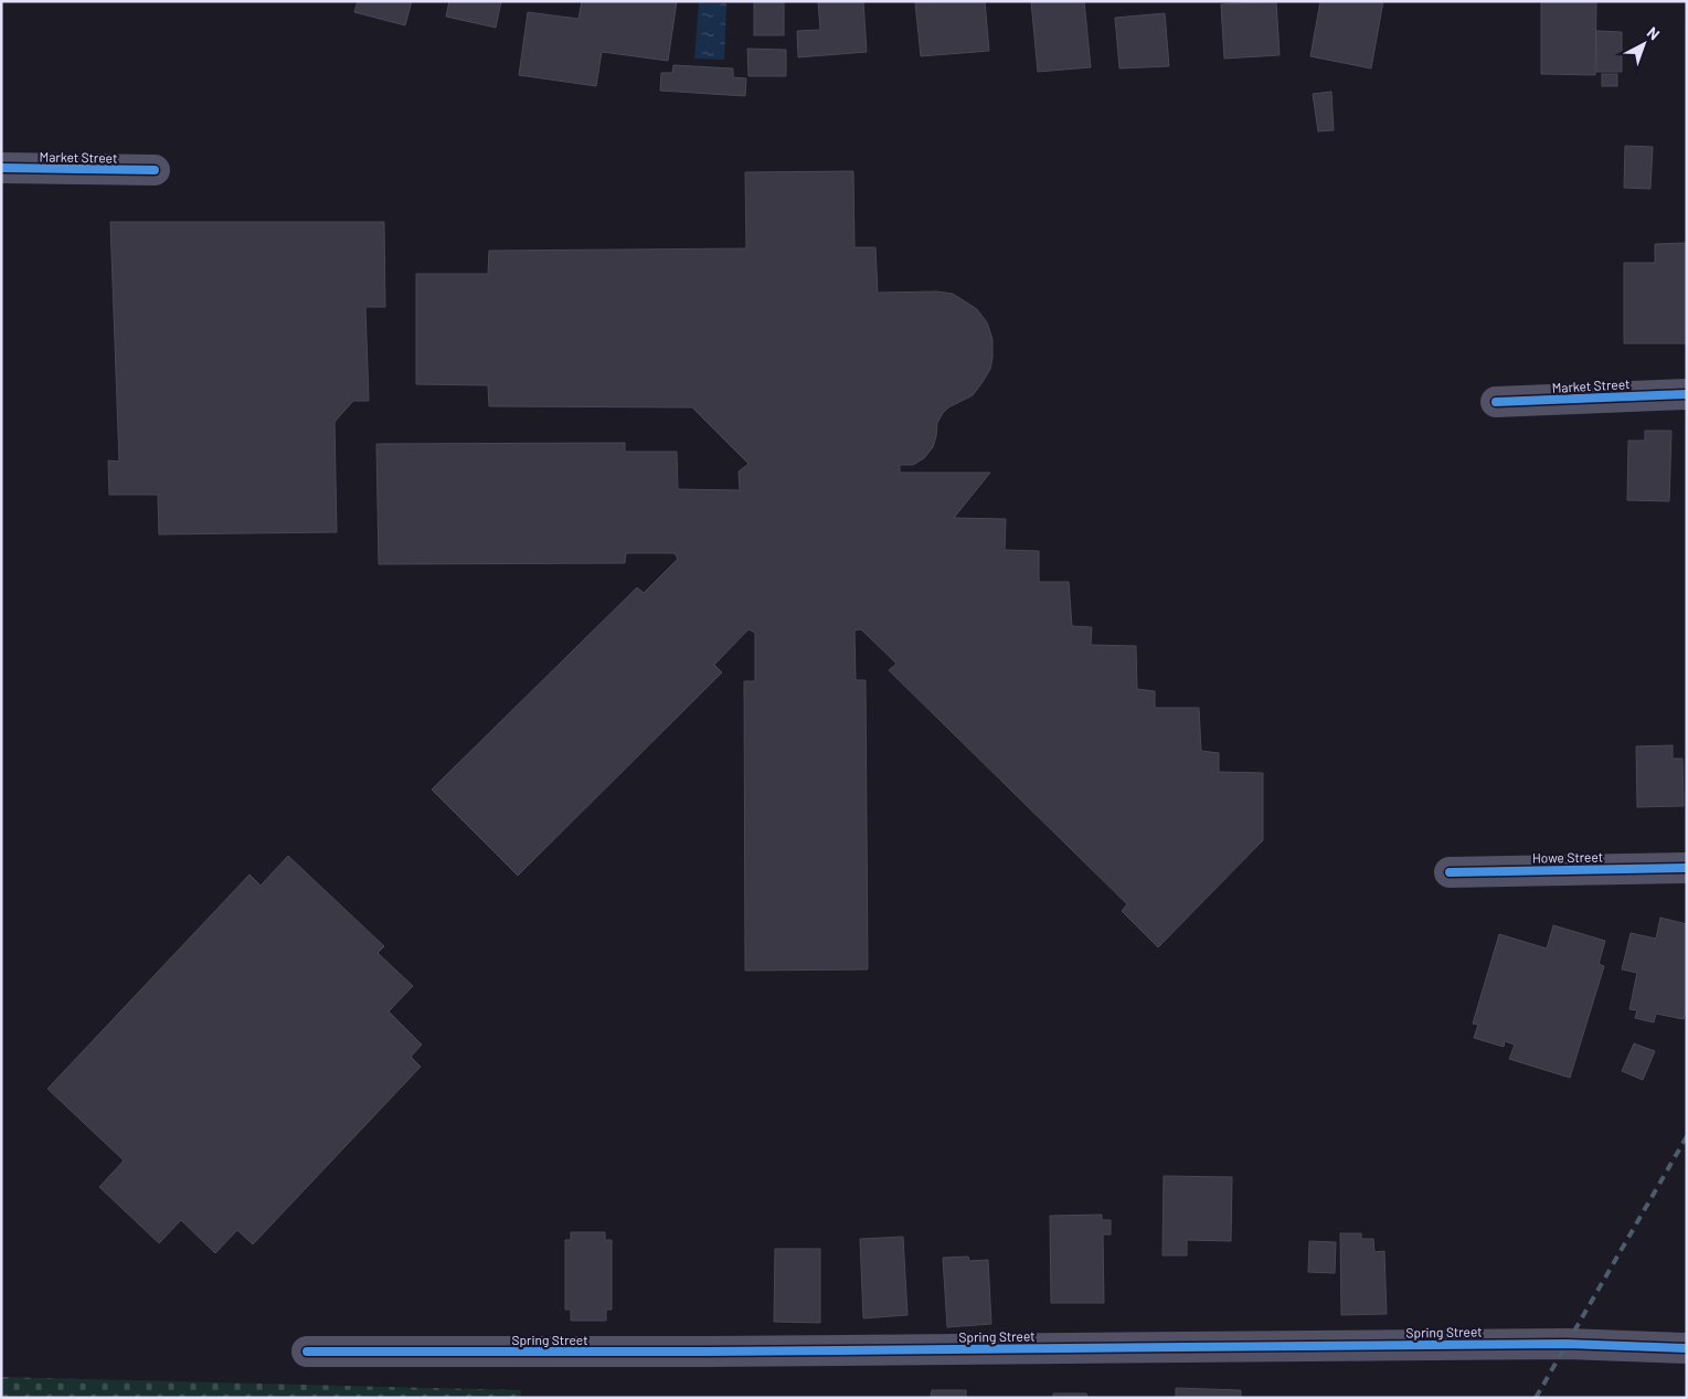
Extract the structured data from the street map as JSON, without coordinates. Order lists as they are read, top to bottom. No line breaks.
{"streets":{"street":["Market Street","Howe Street","Spring Street"]},"north":"top right"}
